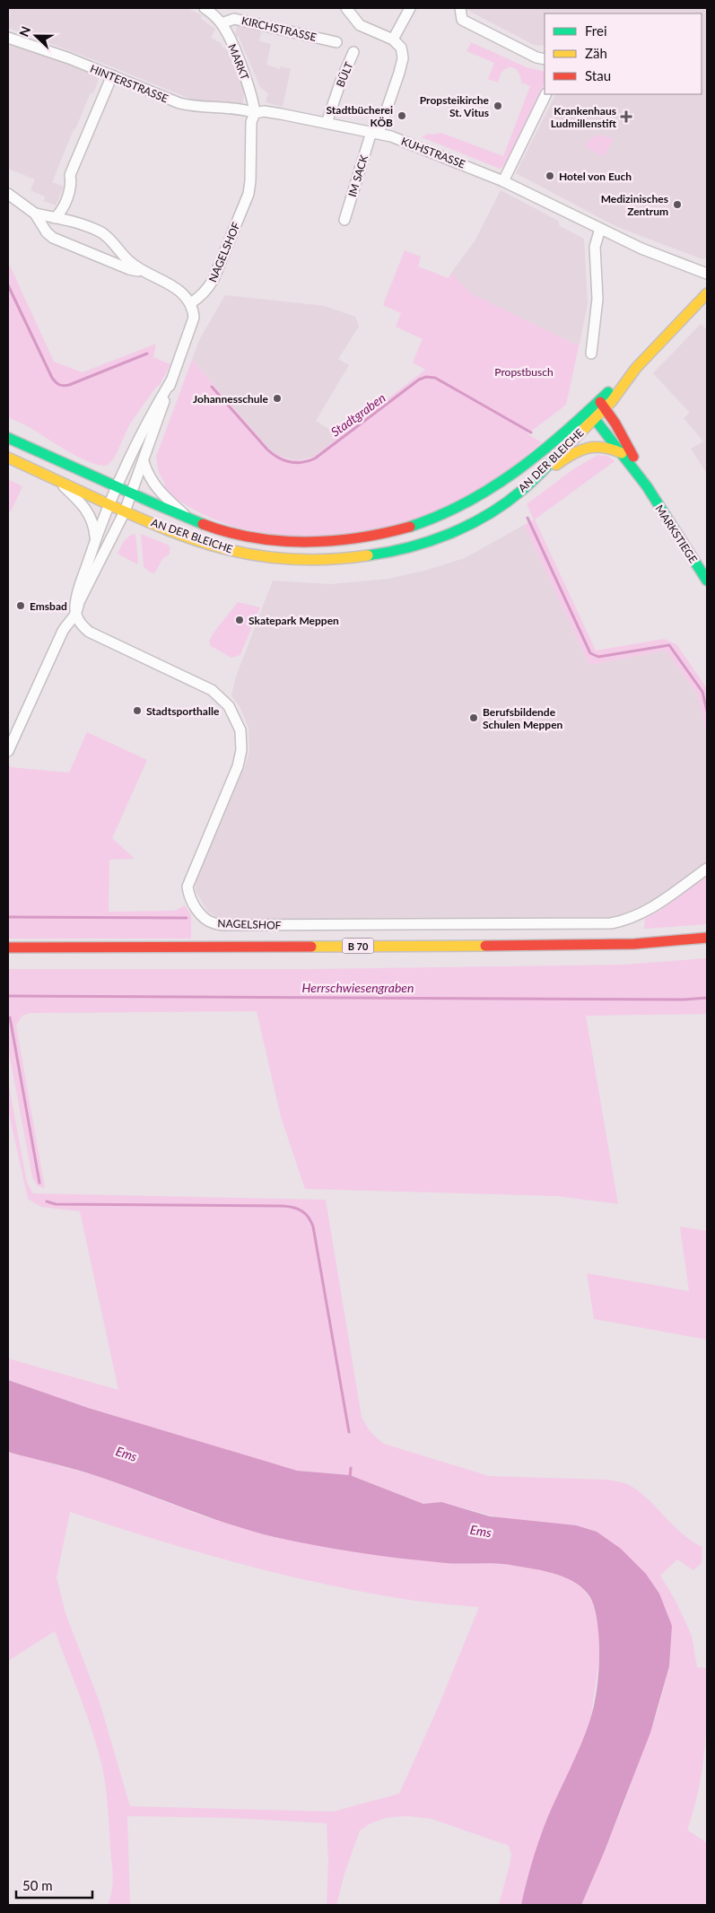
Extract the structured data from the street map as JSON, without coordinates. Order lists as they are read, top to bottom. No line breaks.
{"streets":{"main road":["AN DER BLEICHE","MARKSTIEGE","B 70"],"street":["KIRCHSTRASSE","MARKT","BÜLT","HINTERSTRASSE","KUHSTRASSE","IM SACK","NAGELSHOF"]},"crossings":[["KIRCHSTRASSE","MARKT"],["MARKT","HINTERSTRASSE"],["MARKT","KUHSTRASSE"],["MARKT","NAGELSHOF"],["BÜLT","KUHSTRASSE"],["HINTERSTRASSE","KUHSTRASSE"],["HINTERSTRASSE","NAGELSHOF"],["KUHSTRASSE","IM SACK"],["KUHSTRASSE","NAGELSHOF"],["AN DER BLEICHE","MARKSTIEGE"]],"water":["Stadtgraben","Herrschwiesengraben","Ems"],"parks":["Propstbusch"],"places":{"other":["Propsteikirche St. Vitus","Stadtbücherei KÖB","Hotel von Euch","Medizinisches Zentrum","Johannesschule","Emsbad","Skatepark Meppen","Stadtsporthalle","Berufsbildende Schulen Meppen"],"health":["Krankenhaus Ludmillenstift"]},"legend":["Frei","Zäh","Stau"],"scale_bar":"50 m","north":"left"}
